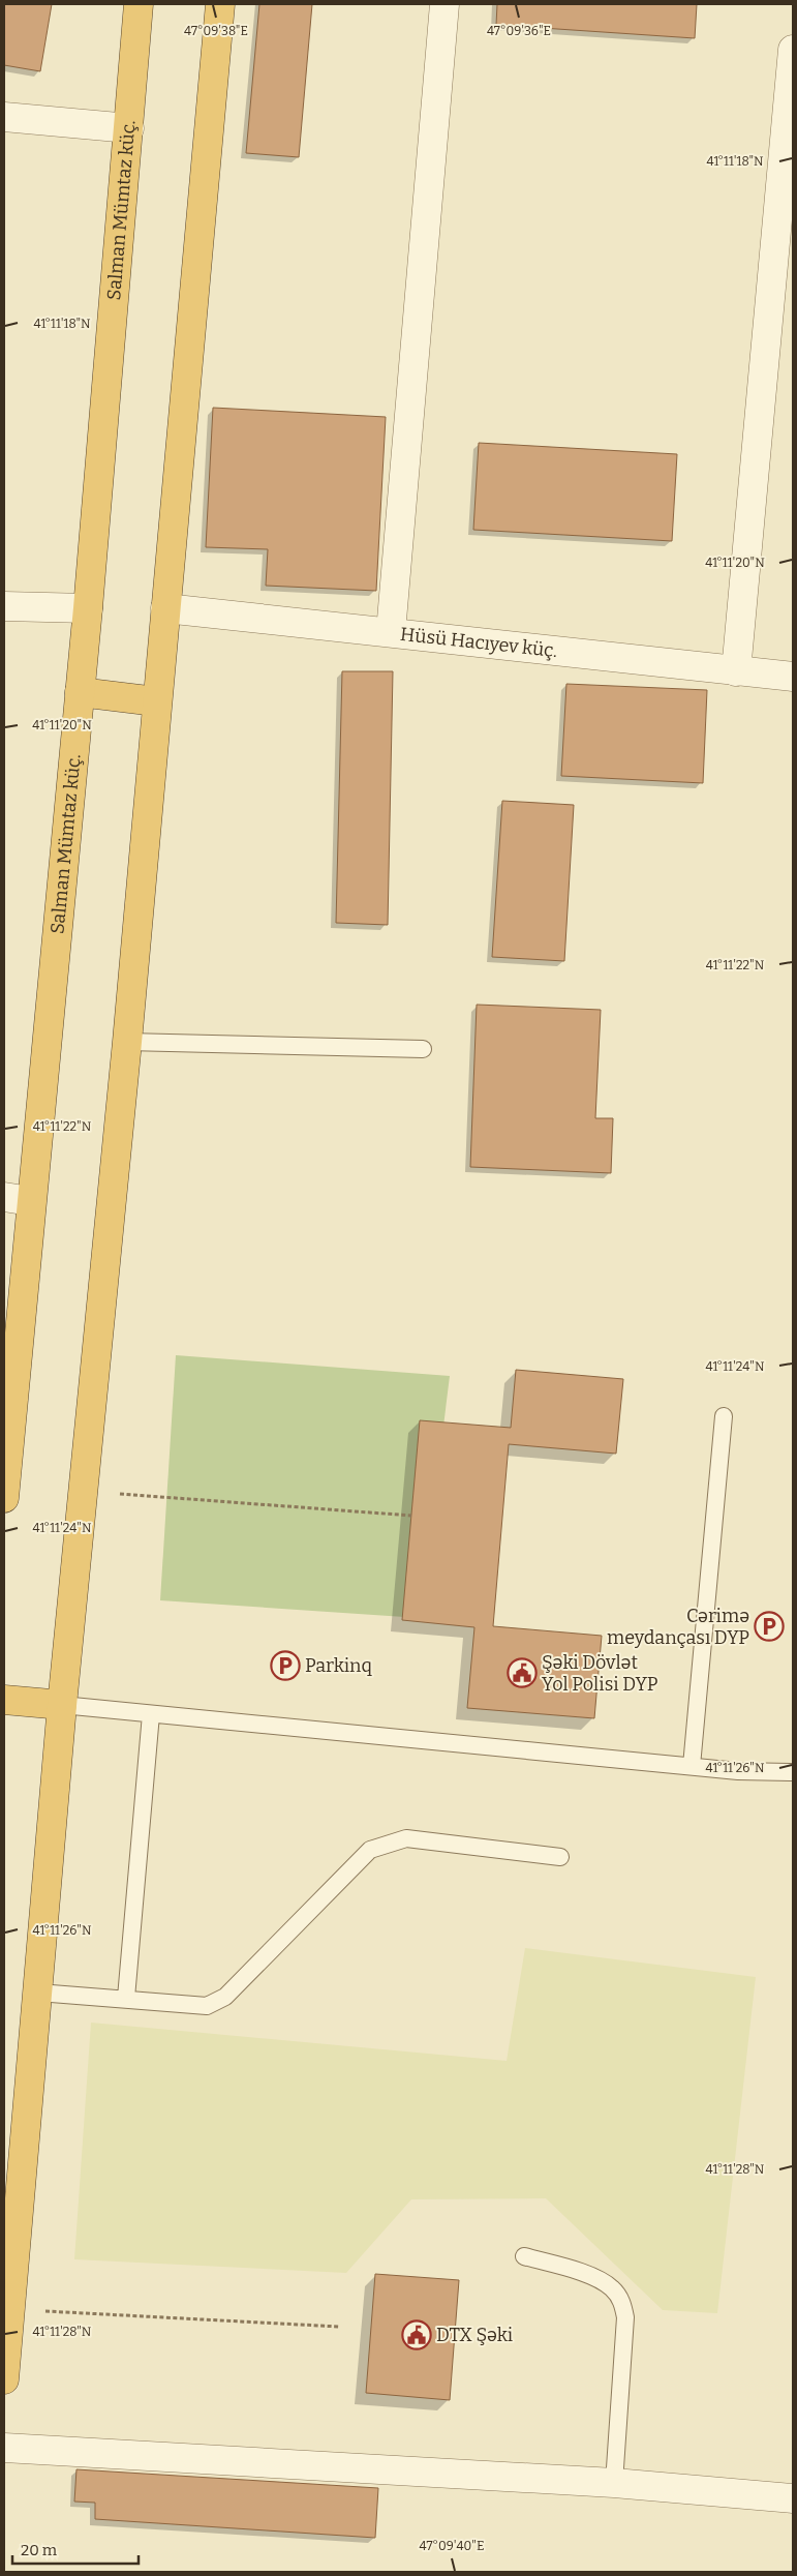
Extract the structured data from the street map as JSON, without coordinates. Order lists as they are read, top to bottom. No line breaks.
{"streets":{"highway":["Salman Mümtaz küç."],"street":["Hüsü Hacıyev küç."]},"places":{"parking":["Cərimə meydançası DYP","Parkinq"],"public building":["Şəki Dövlət Yol Polisi DYP","DTX Şəki"]},"scale_bar":"20 m","coordinates":["47°09'38\"E","47°09'36\"E","41°11'18\"N","41°11'20\"N","41°11'22\"N","41°11'24\"N","41°11'26\"N","41°11'28\"N","47°09'40\"E"]}
